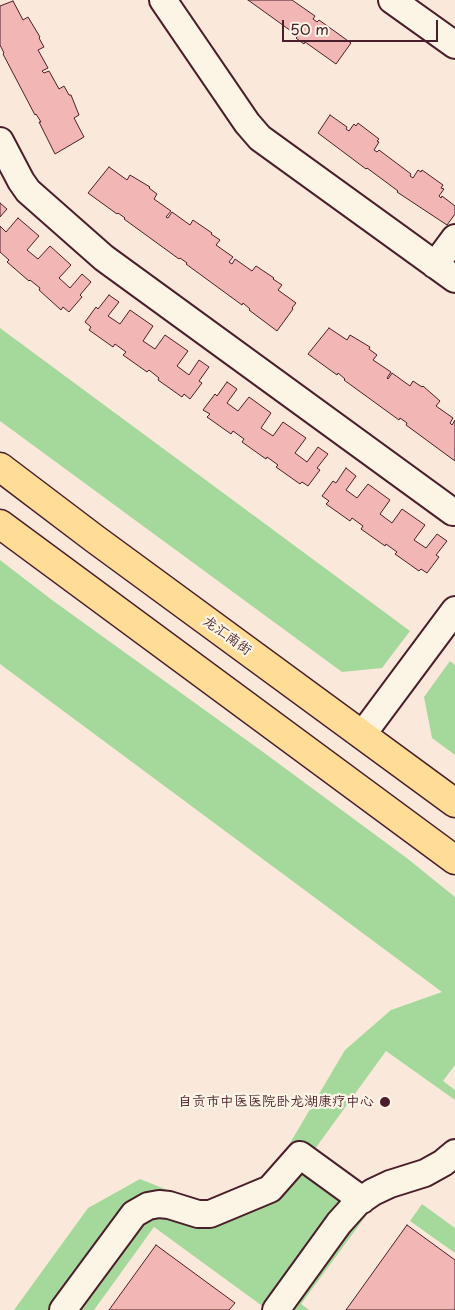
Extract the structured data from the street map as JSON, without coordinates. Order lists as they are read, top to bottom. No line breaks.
{"streets":{"main road":["龙汇南街"]},"places":["自贡市中医医院卧龙湖康疗中心"],"scale_bar":"50 m"}
